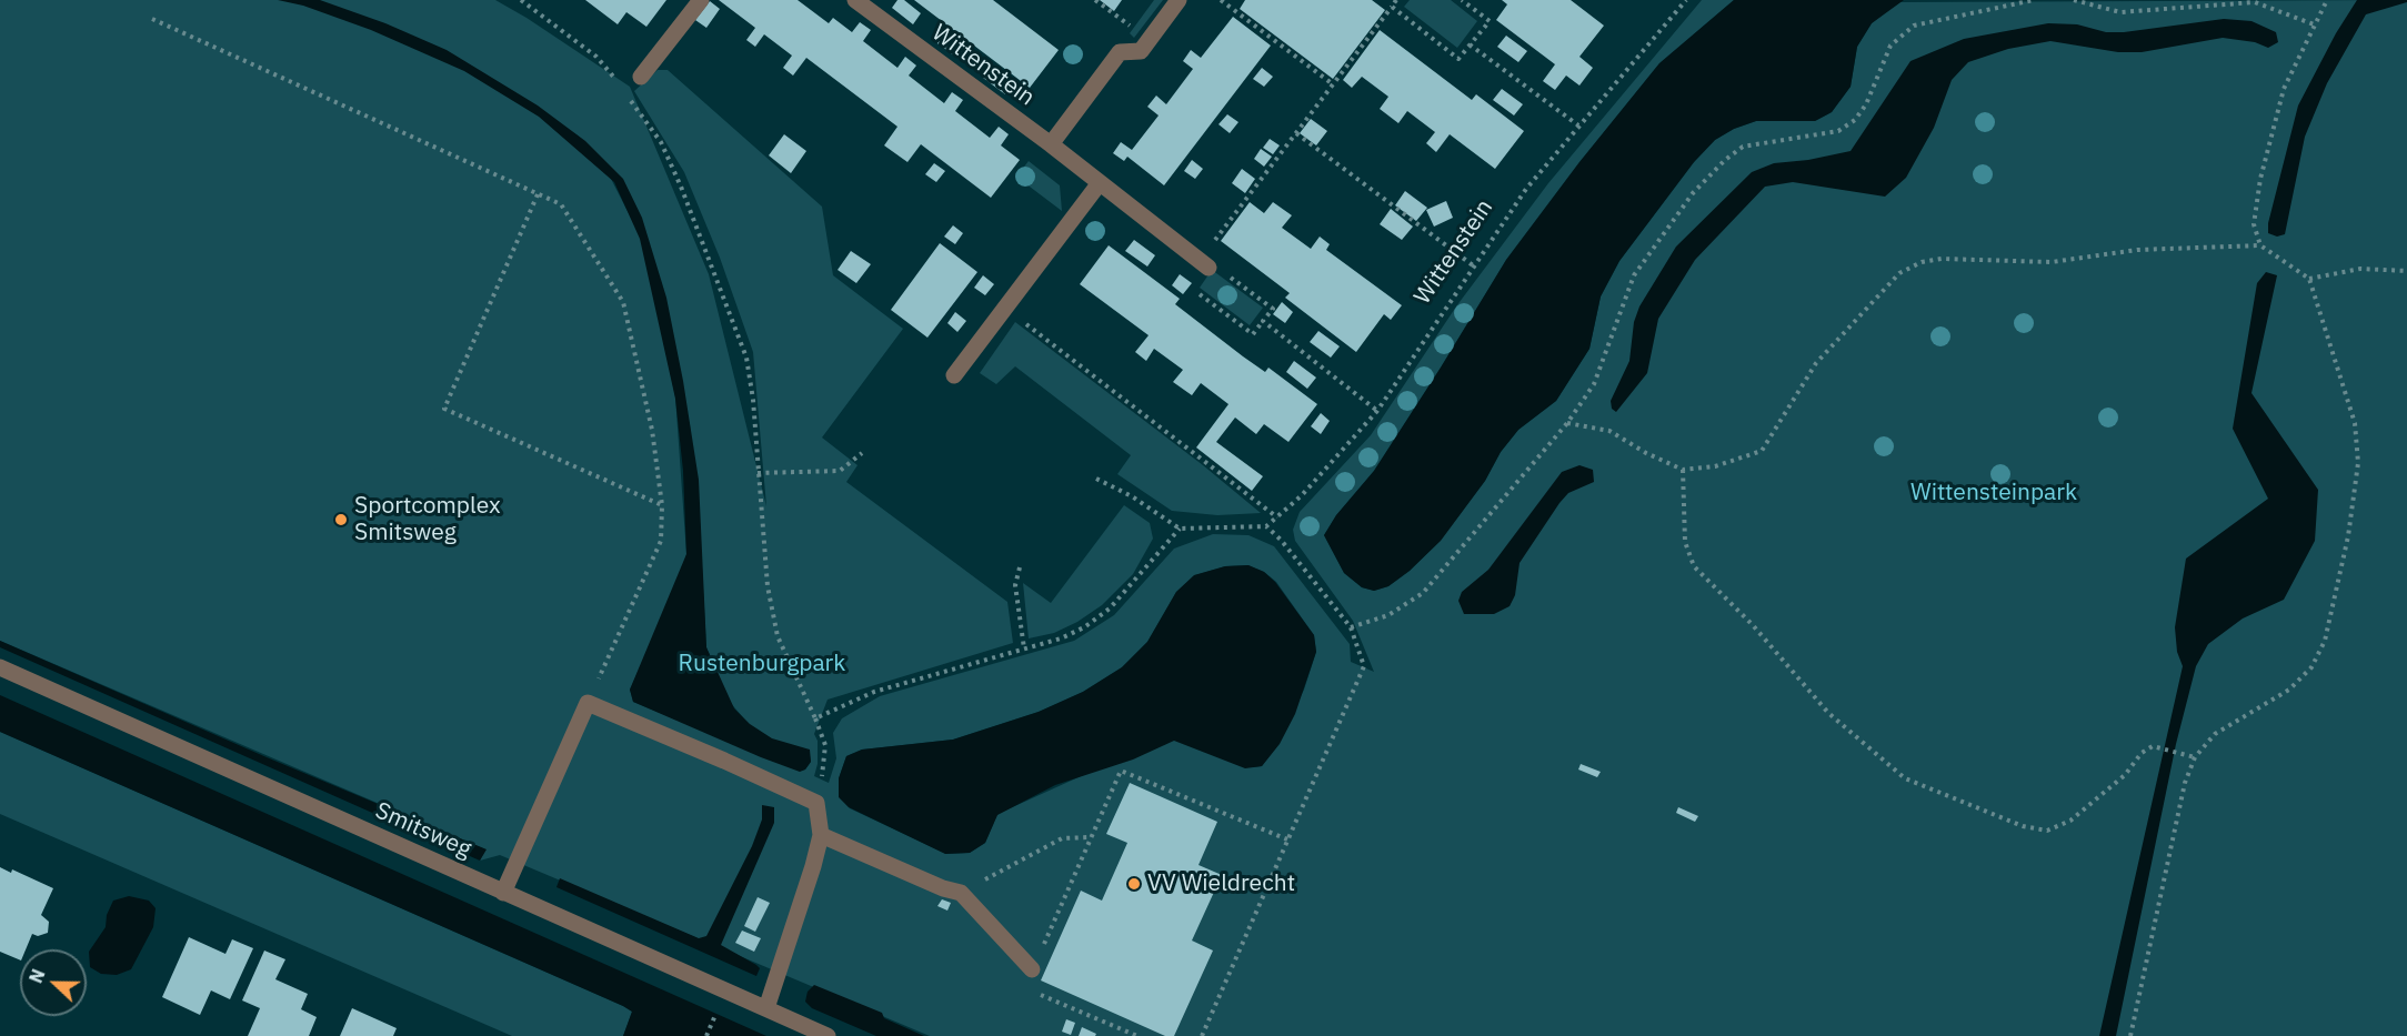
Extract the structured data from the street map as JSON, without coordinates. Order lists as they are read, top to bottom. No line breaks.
{"streets":{"street":["Wittenstein","Smitsweg"]},"parks":["Wittensteinpark","Rustenburgpark"],"places":["Sportcomplex Smitsweg","VV Wieldrecht"],"north":"left"}
